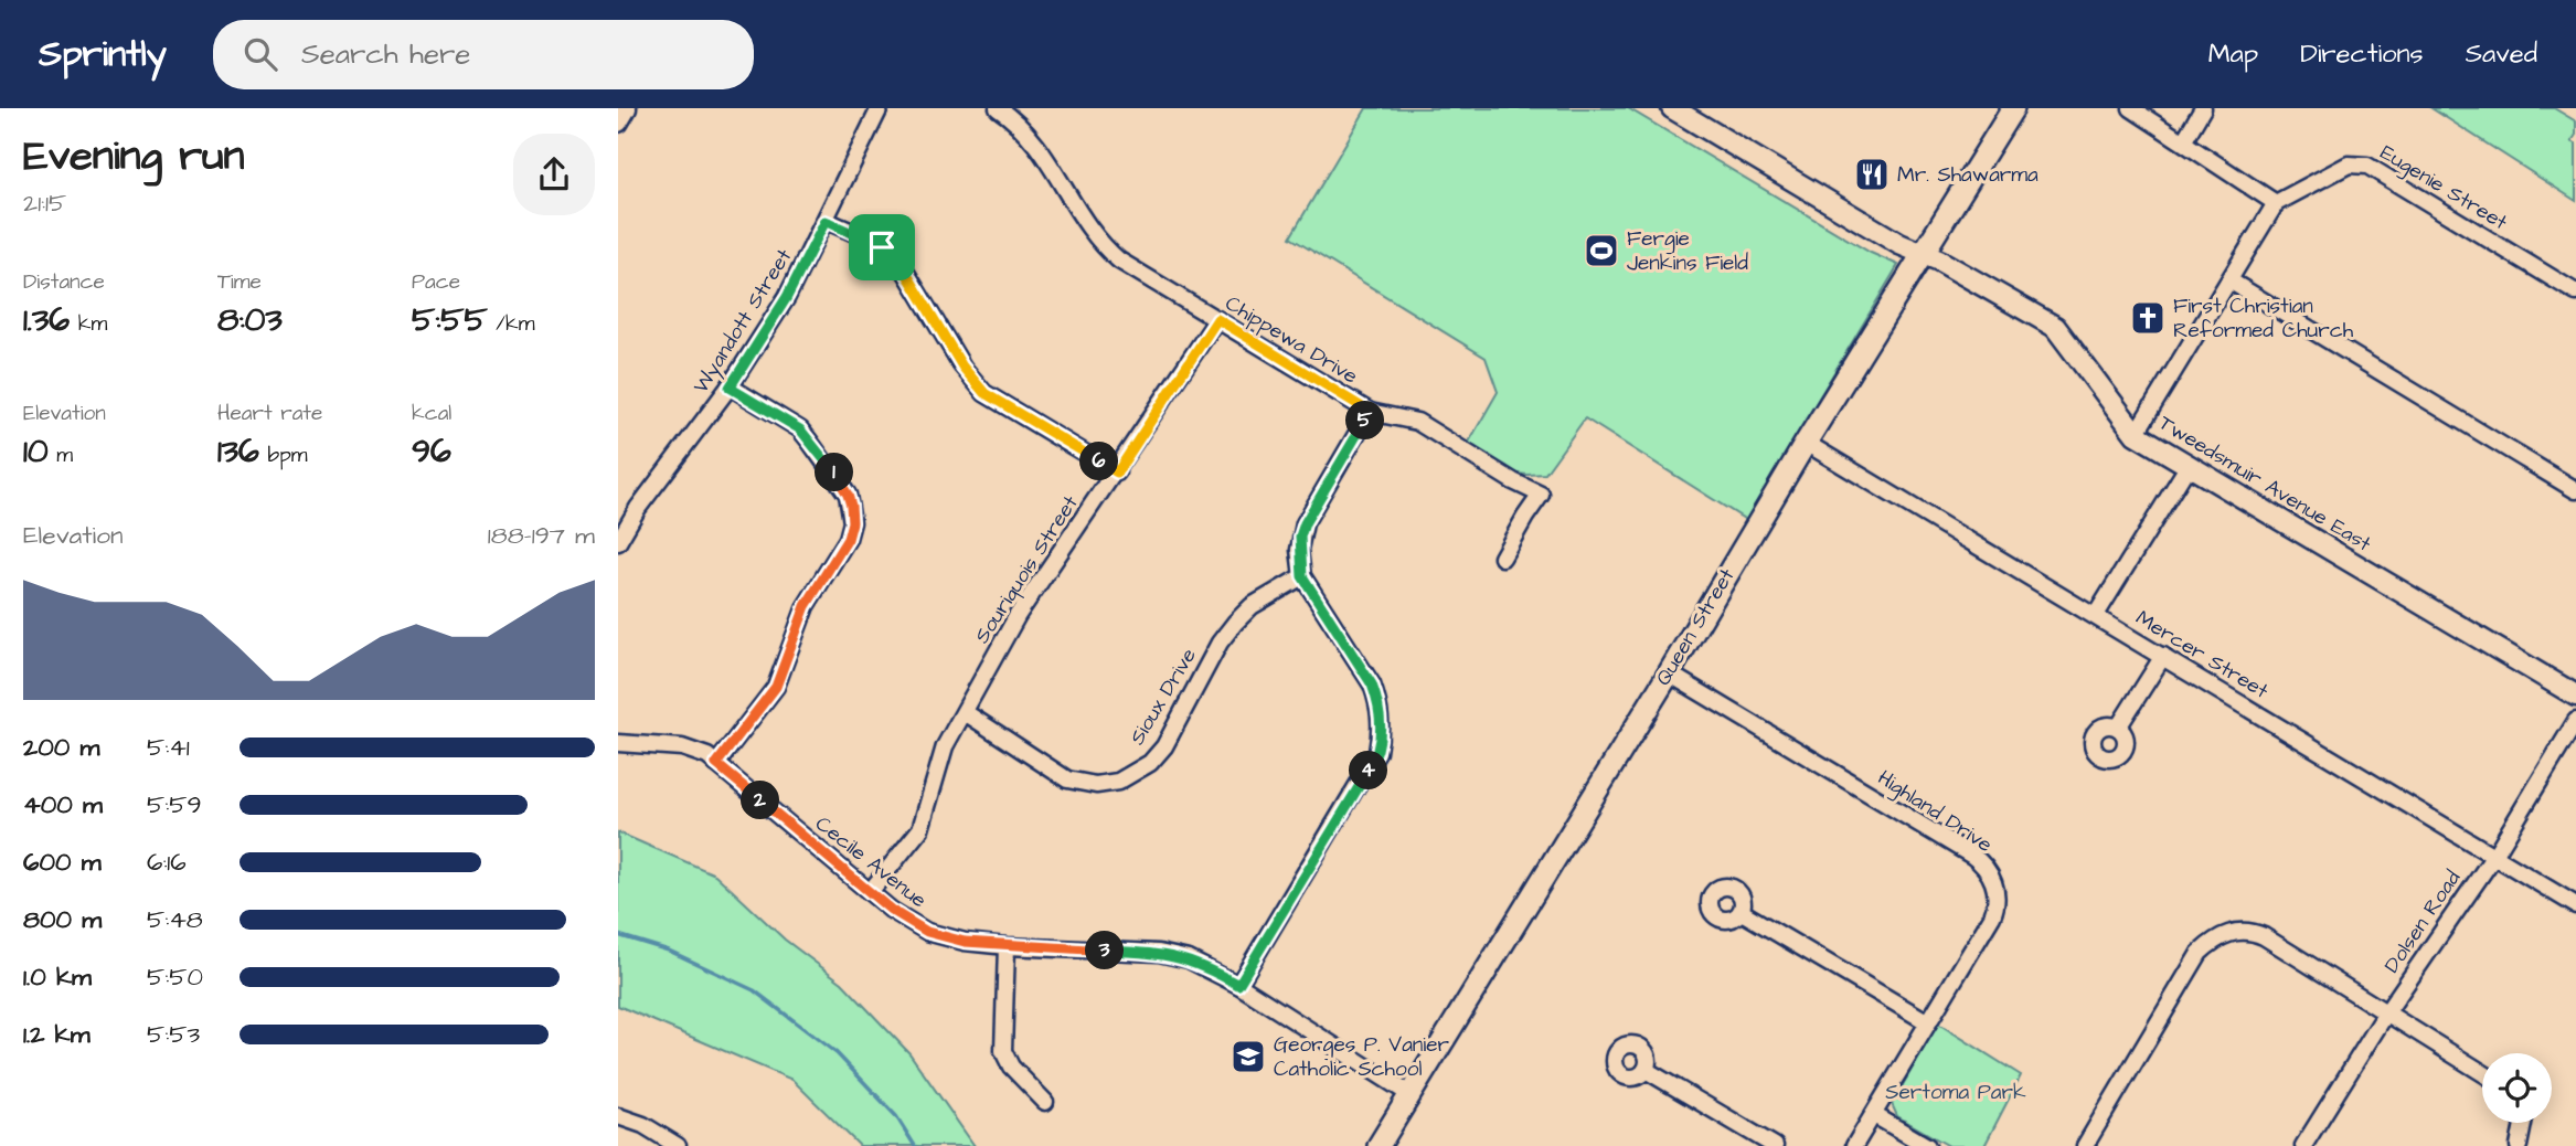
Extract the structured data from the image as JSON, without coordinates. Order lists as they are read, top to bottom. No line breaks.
{"streets":{"main road":["Queen Street"],"street":["Eugenie Street","Wyandott Street","Chippewa Drive","Tweedsmuir Avenue East","Souriquois Street","Mercer Street","Sioux Drive","Highland Drive","Cecile Avenue","Dolsen Road"]},"crossings":[["Chippewa Drive","Souriquois Street"],["Chippewa Drive","Sioux Drive"],["Chippewa Drive","Cecile Avenue"],["Tweedsmuir Avenue East","Queen Street"],["Souriquois Street","Sioux Drive"],["Souriquois Street","Cecile Avenue"],["Queen Street","Mercer Street"],["Queen Street","Highland Drive"],["Queen Street","Cecile Avenue"],["Mercer Street","Dolsen Road"]],"parks":["Sertoma Park"],"places":{"restaurant":["Mr. Shawarma"],"sports":["Fergie Jenkins Field"],"church":["First Christian Reformed Church"],"school or university":["Georges P. Vanier Catholic School"]},"page":{"header":"Sprintly","search":"Search here","nav":["Map","Directions","Saved"],"heading":["Evening run","21:15"],"stats":[["Distance","1.36 km"],["Time","8:03"],["Pace","5:55 /km"],["Elevation","10 m"],["Heart rate","136 bpm"],["kcal","96"]],"pins":["5","6","1","4","2","3"],"chart":["Elevation","188–197 m"],"list":[{"name":"200 m","note":"5:41"},{"name":"400 m","note":"5:59"},{"name":"600 m","note":"6:16"},{"name":"800 m","note":"5:48"},{"name":"1.0 km","note":"5:50"},{"name":"1.2 km","note":"5:53"}]}}
